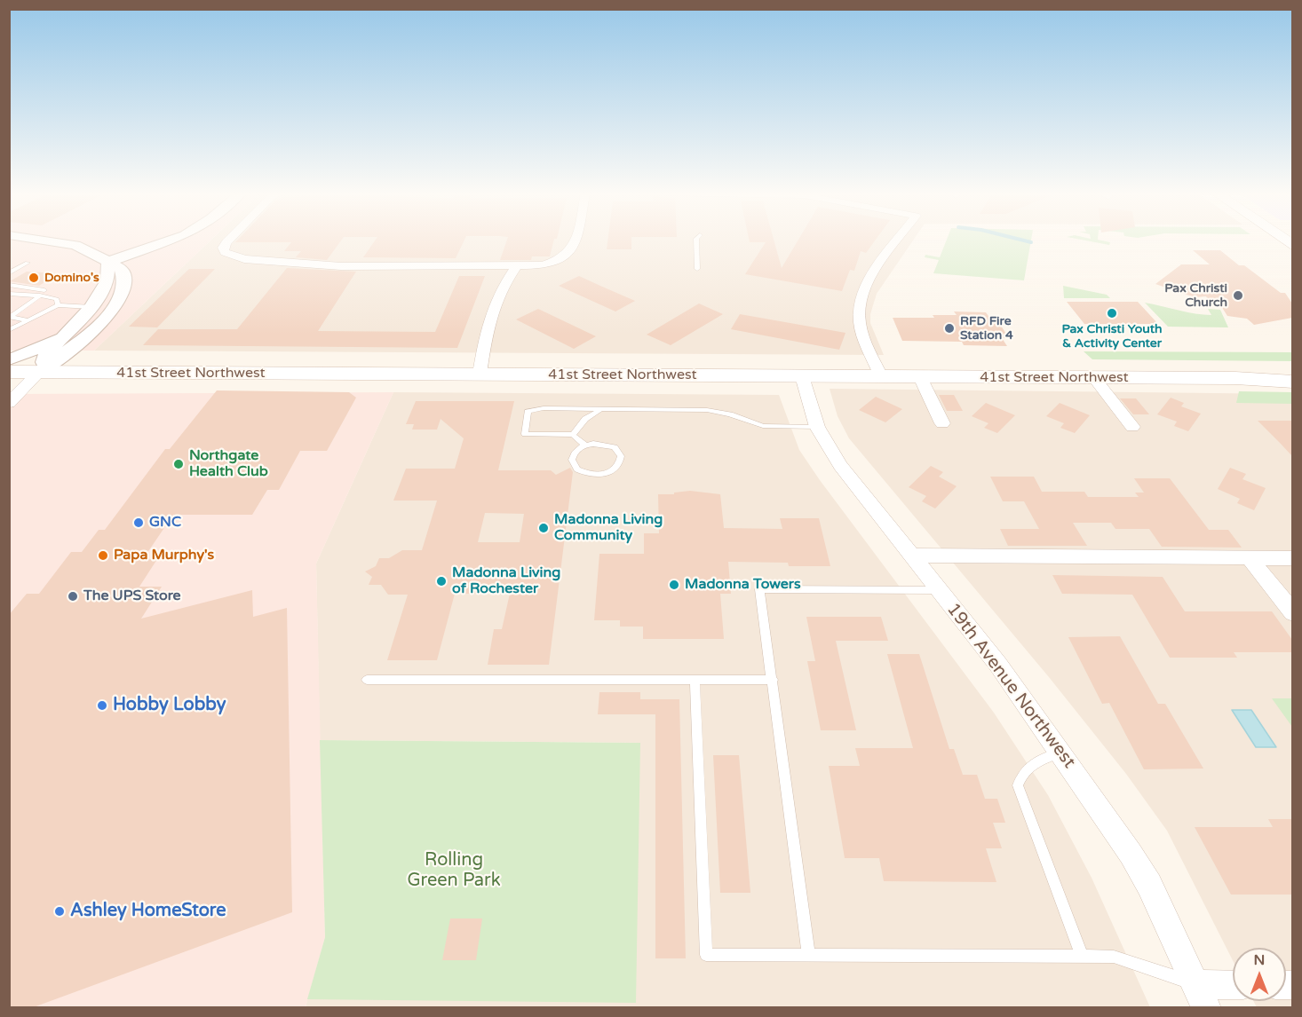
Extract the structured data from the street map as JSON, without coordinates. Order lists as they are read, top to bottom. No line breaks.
{"streets":{"main road":["41st Street Northwest"],"street":["19th Avenue Northwest"]},"crossings":[["41st Street Northwest","19th Avenue Northwest"]],"parks":["Rolling Green Park"],"places":["Domino's","Pax Christi Church","Pax Christi Youth & Activity Center","RFD Fire Station 4","Northgate Health Club","GNC","Madonna Living Community","Papa Murphy's","Madonna Living of Rochester","Madonna Towers","The UPS Store","Hobby Lobby","Ashley HomeStore"],"north":"top"}
